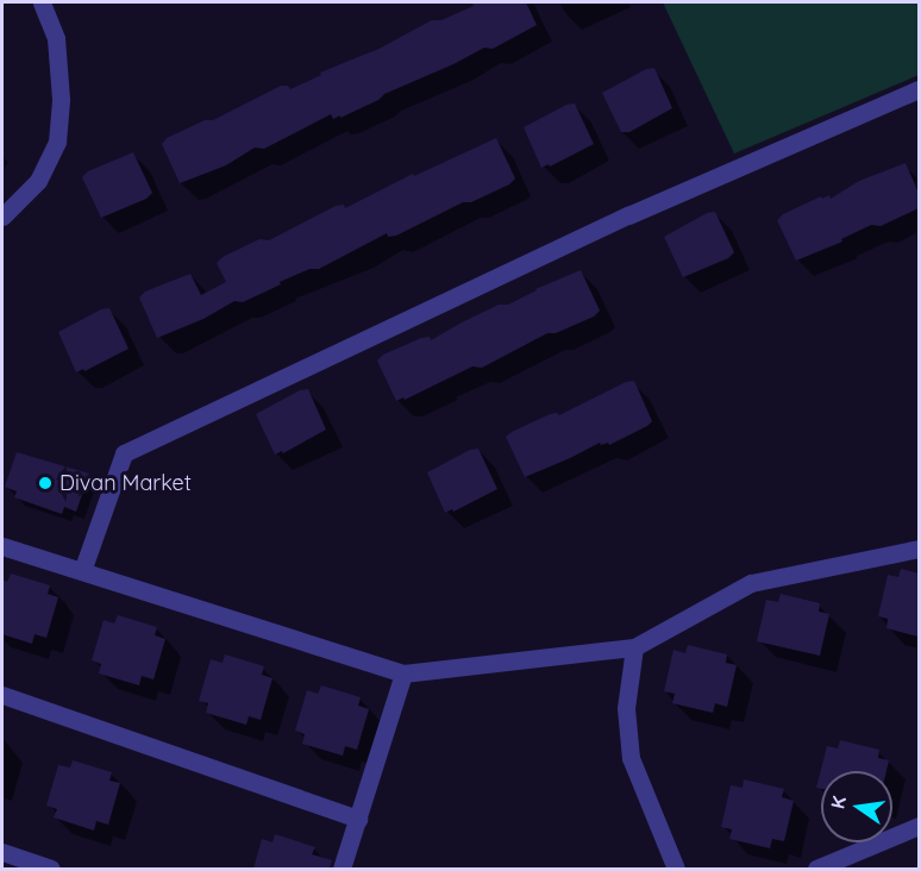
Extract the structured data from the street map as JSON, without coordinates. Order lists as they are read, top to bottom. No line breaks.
{"places":["Divan Market"],"north":"left"}
